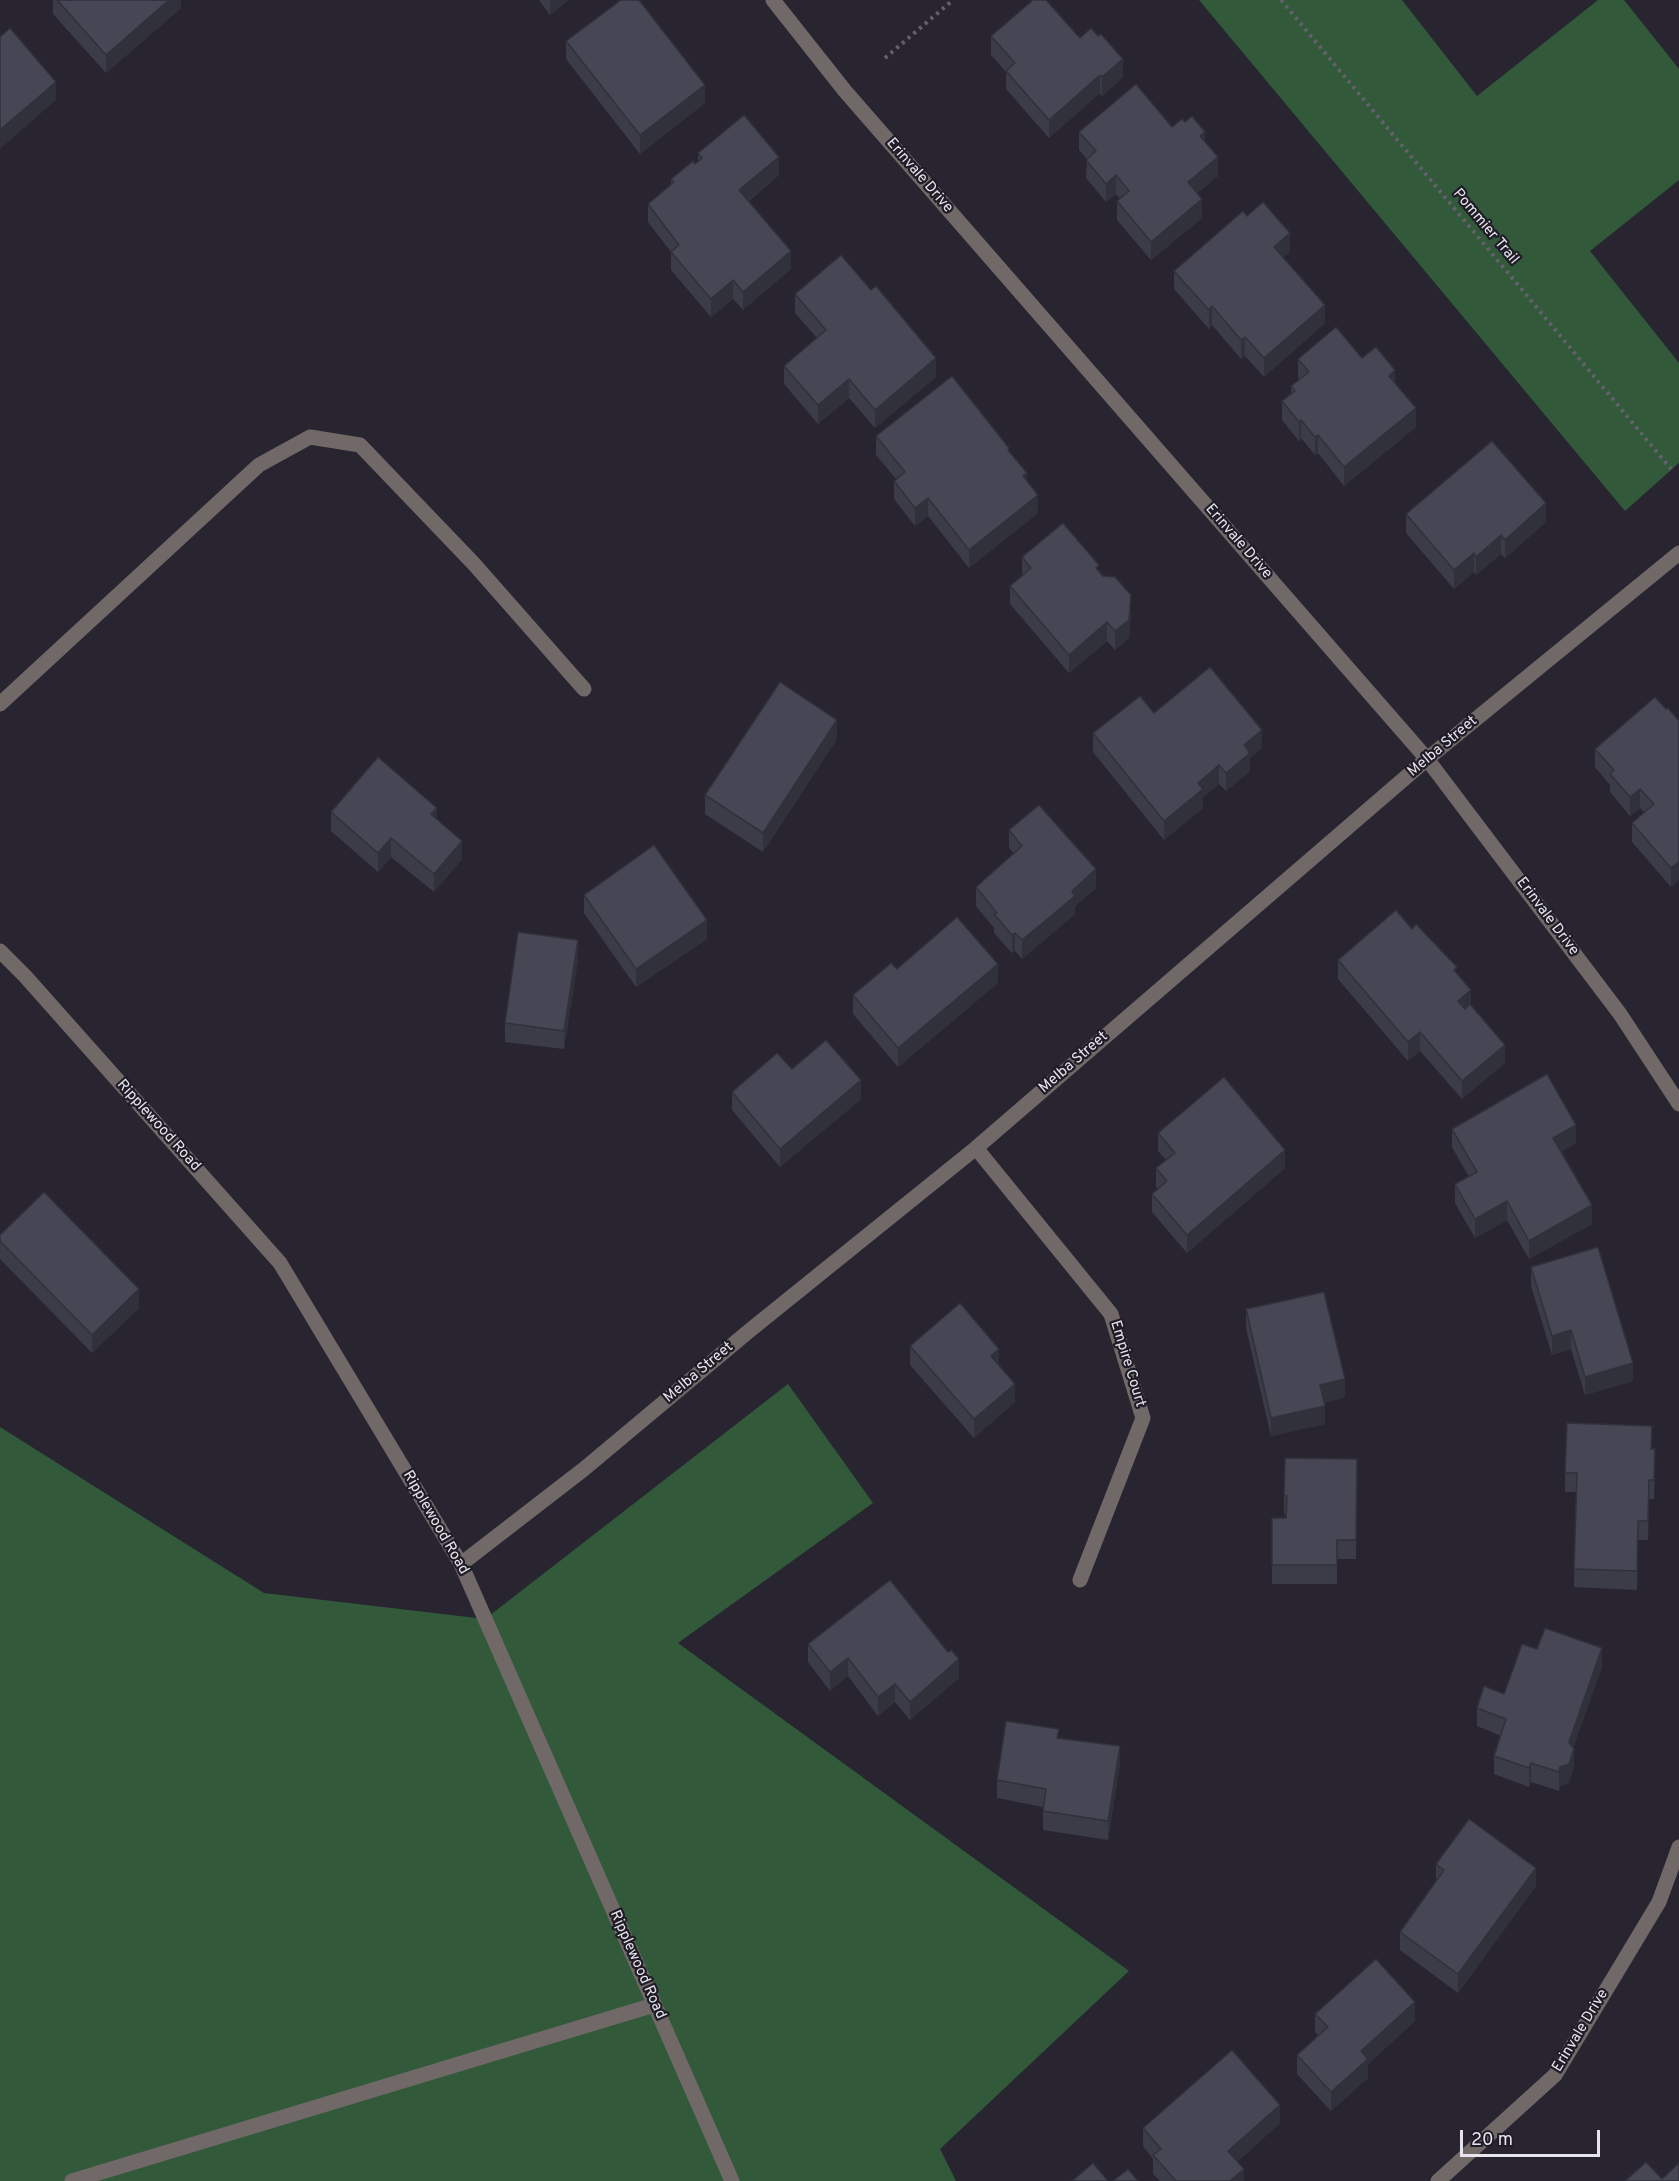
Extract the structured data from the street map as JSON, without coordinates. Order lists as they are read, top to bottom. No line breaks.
{"streets":{"street":["Erinvale Drive","Melba Street","Ripplewood Road","Empire Court"],"path":["Pommier Trail"]},"crossings":[["Erinvale Drive","Melba Street"],["Melba Street","Ripplewood Road"],["Melba Street","Empire Court"]],"scale_bar":"20 m"}
